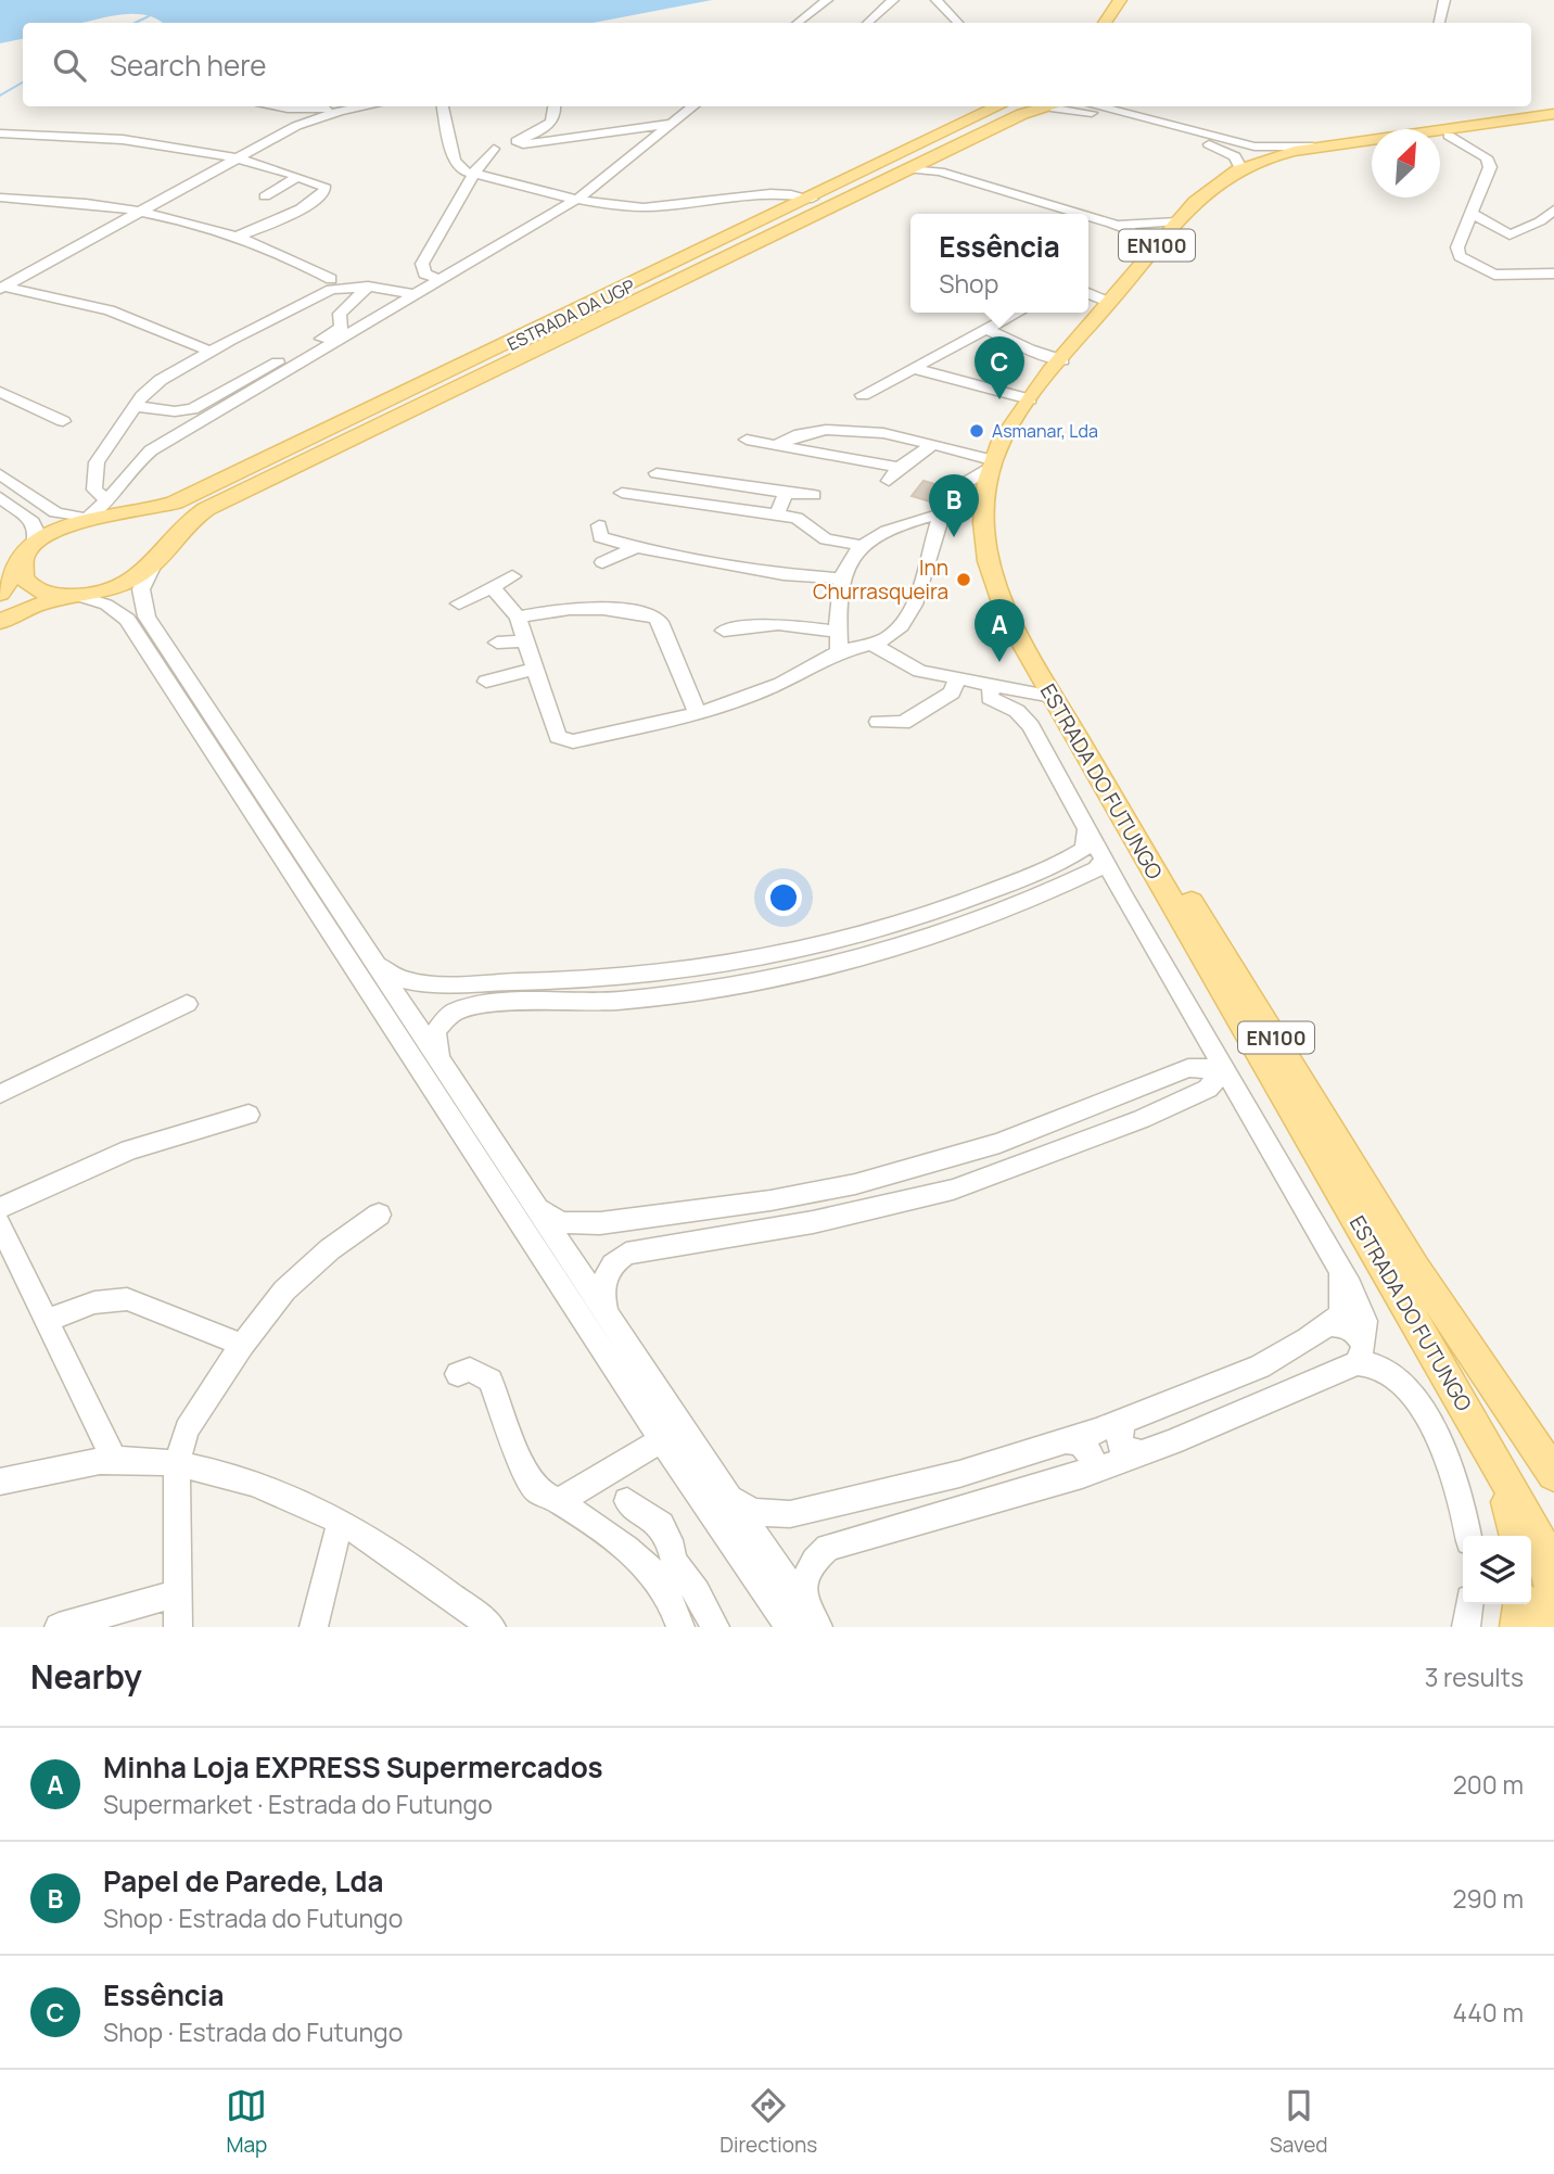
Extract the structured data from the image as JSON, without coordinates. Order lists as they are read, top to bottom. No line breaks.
{"streets":{"main road":["EN100","ESTRADA DA UGP","ESTRADA DO FUTUNGO"]},"places":["Asmanar, Lda","Inn Churrasqueira"],"north":"top right","page":{"search":"Search here","popup":["Essência","Shop"],"pins":["C","B","A"],"heading":["Nearby","3 results"],"list":[{"mark":"A","name":"Minha Loja EXPRESS Supermercados","note":"Supermarket · Estrada do Futungo","value":"200 m"},{"mark":"B","name":"Papel de Parede, Lda","note":"Shop · Estrada do Futungo","value":"290 m"},{"mark":"C","name":"Essência","note":"Shop · Estrada do Futungo","value":"440 m"}],"nav":["Map","Directions","Saved"]}}
